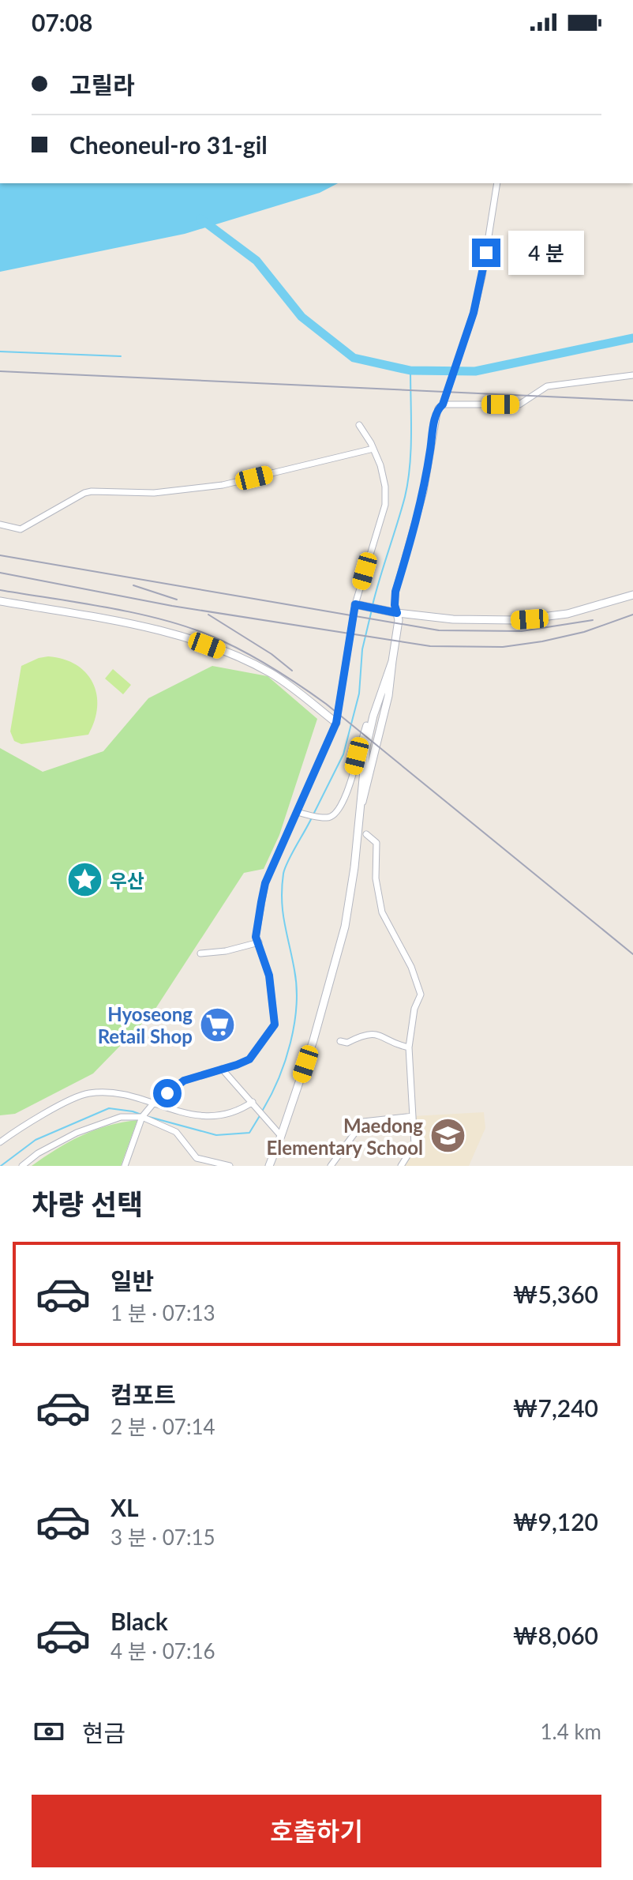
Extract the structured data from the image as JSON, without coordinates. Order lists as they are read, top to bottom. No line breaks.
{"places":{"place":["우산"],"supermarket":["Hyoseong Retail Shop"],"school or university":["Maedong Elementary School"]},"page":{"status":"07:08","banner":["고릴라","Cheoneul-ro 31-gil"],"bubble":"4 분","heading":"차량 선택","list":[{"name":"일반","note":"1 분 · 07:13","value":"₩5,360"},{"name":"컴포트","note":"2 분 · 07:14","value":"₩7,240"},{"name":"XL","note":"3 분 · 07:15","value":"₩9,120"},{"name":"Black","note":"4 분 · 07:16","value":"₩8,060"}],"pay":["현금","1.4 km"],"buttons":"호출하기"}}
